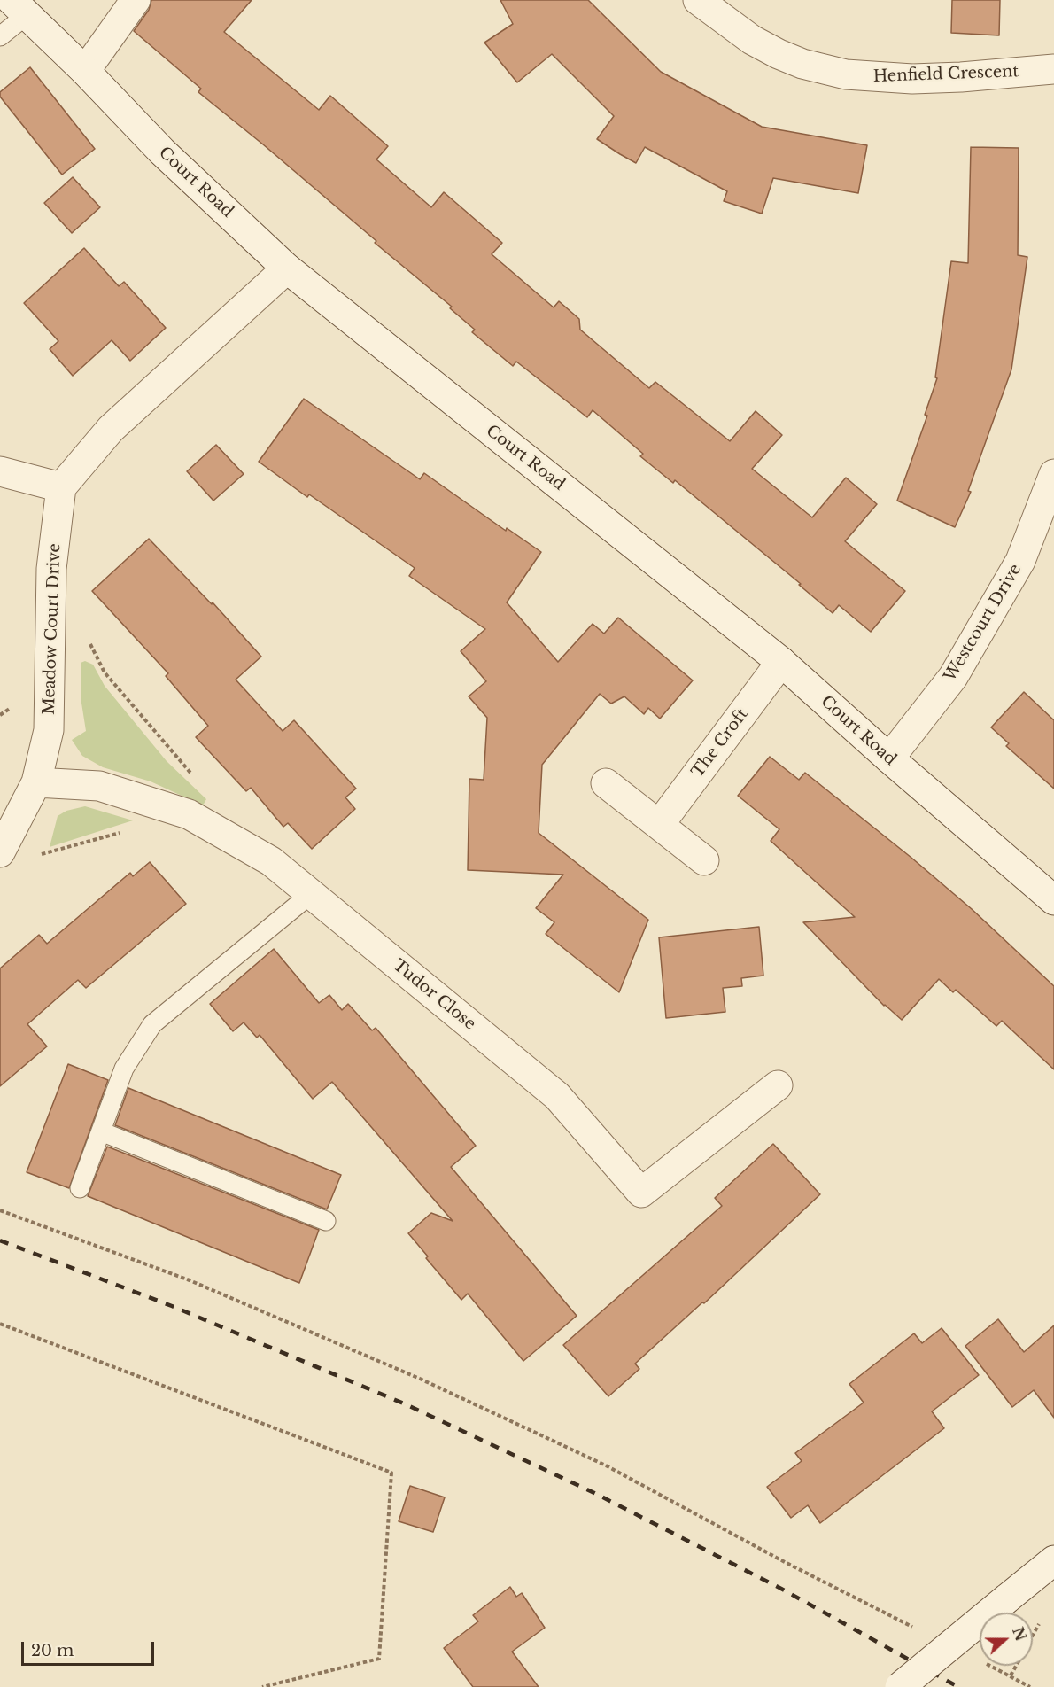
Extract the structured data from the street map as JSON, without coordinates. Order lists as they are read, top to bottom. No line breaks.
{"streets":{"street":["Henfield Crescent","Court Road","Westcourt Drive","Meadow Court Drive","The Croft","Tudor Close"]},"crossings":[["Court Road","Westcourt Drive"],["Court Road","The Croft"],["Meadow Court Drive","Tudor Close"]],"scale_bar":"20 m","north":"right"}
